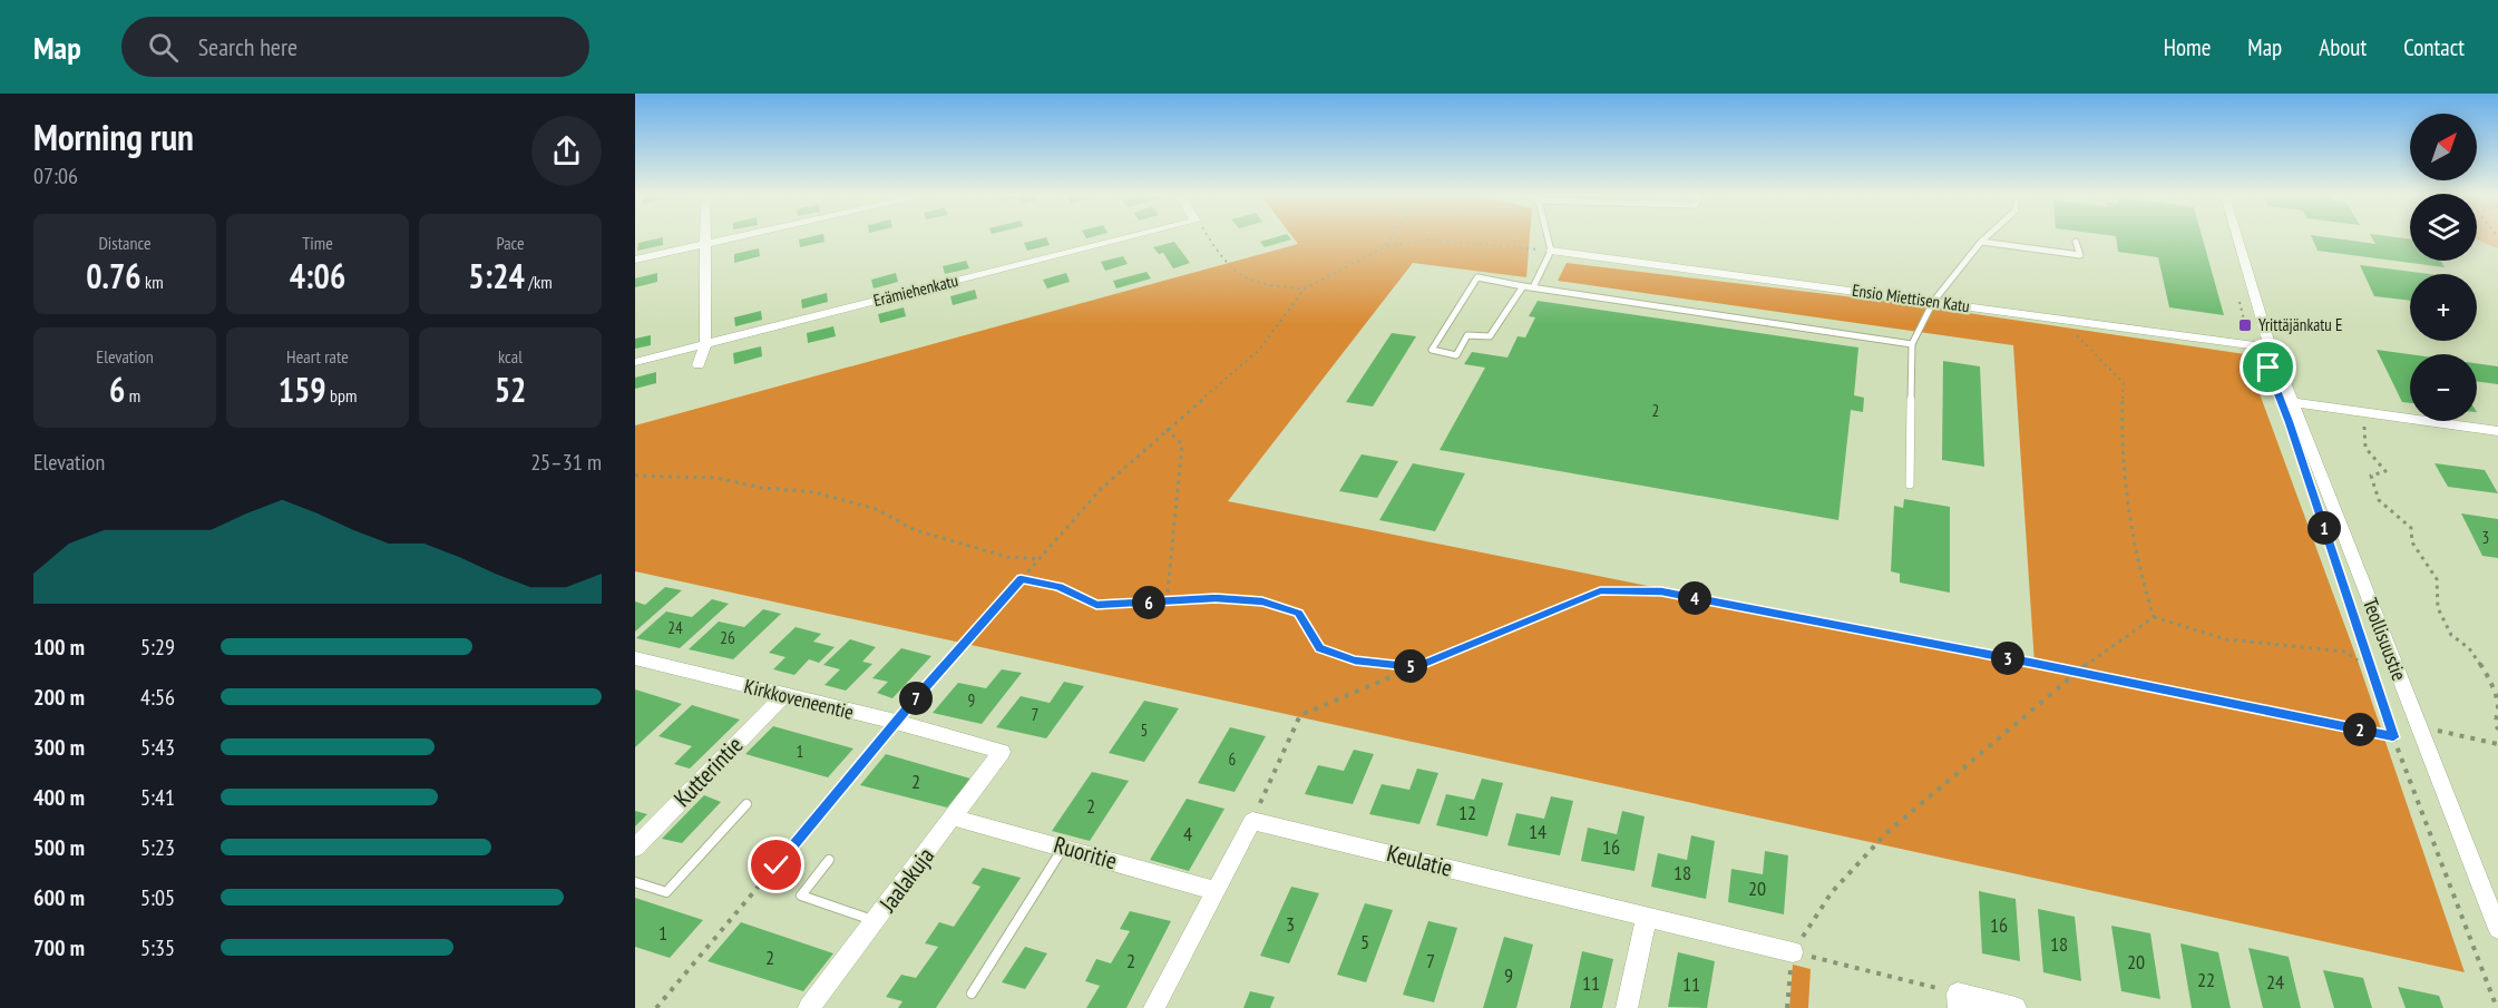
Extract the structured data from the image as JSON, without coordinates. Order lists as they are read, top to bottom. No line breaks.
{"streets":{"street":["Erämiehenkatu","Ensio Miettisen Katu","Teollisuustie","Kirkkoveneentie","Kutterintie","Ruoritie","Keulatie","Jaalakuja"]},"crossings":[["Ensio Miettisen Katu","Teollisuustie"],["Kirkkoveneentie","Kutterintie"],["Kirkkoveneentie","Jaalakuja"],["Ruoritie","Jaalakuja"]],"places":{"transit":["Yrittäjänkatu E"]},"house_numbers":["2","3","24","26","9","7","5","1","6","2","2","12","14","4","16","18","20","3","16","1","5","18","2","2","7","20","9","22","24","11","11"],"north":"top right","page":{"header":"Map","search":"Search here","nav":["Home","Map","About","Contact"],"heading":["Morning run","07:06"],"map_buttons":["+","−"],"stats":[["Distance","0.76 km"],["Time","4:06"],["Pace","5:24 /km"],["Elevation","6 m"],["Heart rate","159 bpm"],["kcal","52"]],"chart":["Elevation","25–31 m"],"pins":["1","4","6","3","5","7","2"],"list":[{"name":"100 m","note":"5:29"},{"name":"200 m","note":"4:56"},{"name":"300 m","note":"5:43"},{"name":"400 m","note":"5:41"},{"name":"500 m","note":"5:23"},{"name":"600 m","note":"5:05"},{"name":"700 m","note":"5:35"}]}}
